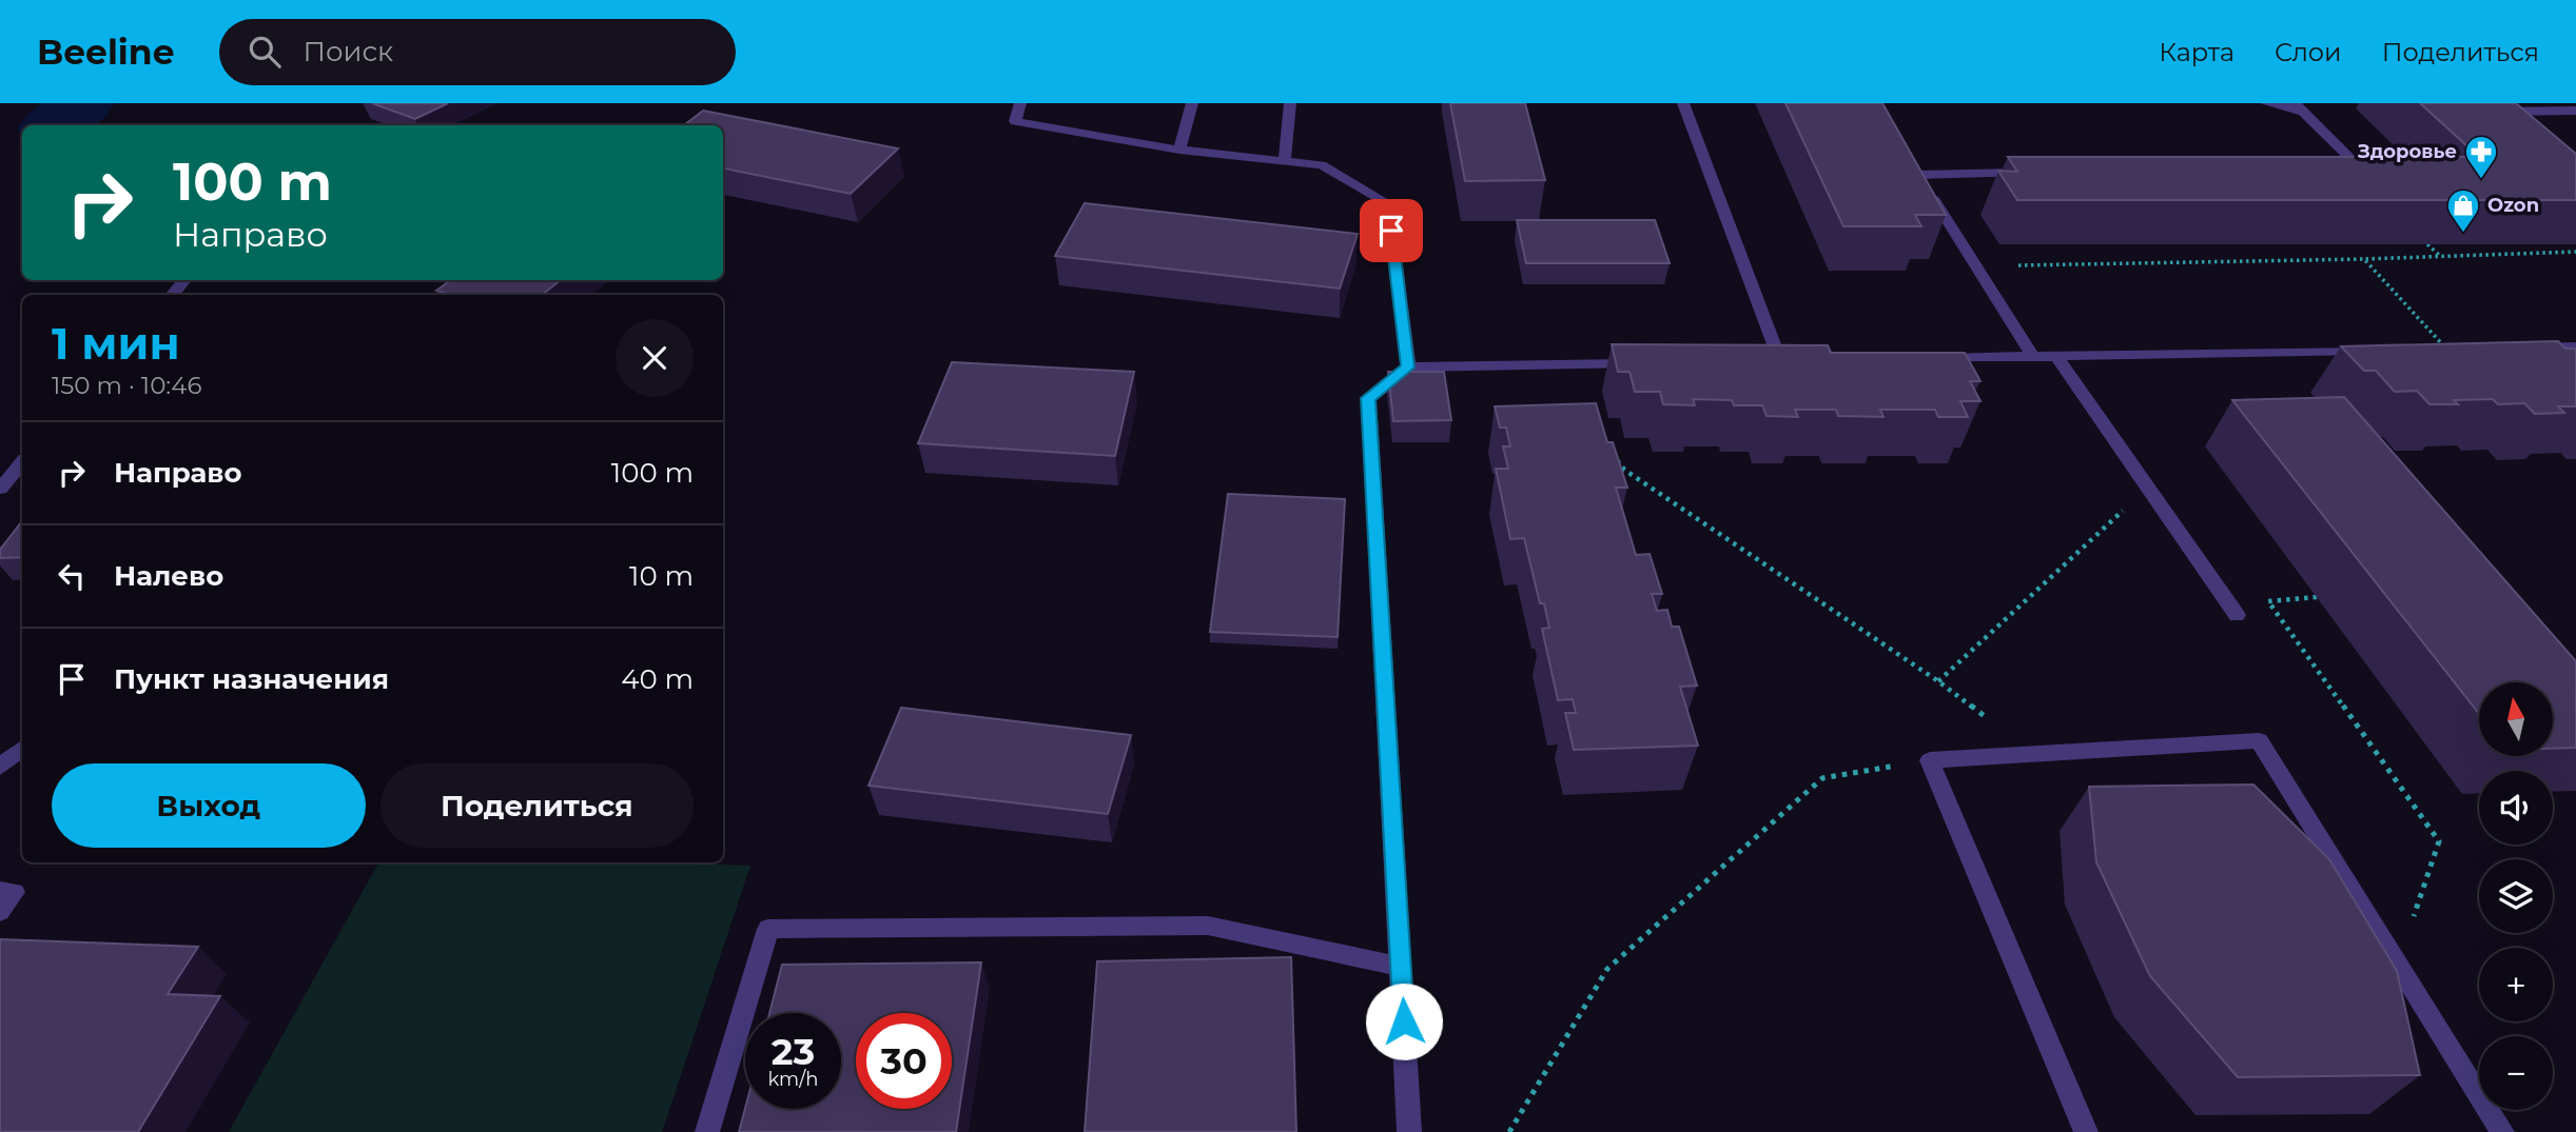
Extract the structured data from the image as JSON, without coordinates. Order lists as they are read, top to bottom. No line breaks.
{"places":{"pharmacy":["Здоровье"],"shop":["Ozon"]},"north":"top","page":{"header":"Beeline","search":"Поиск","nav":["Карта","Слои","Поделиться"],"turn":["100 m","Направо"],"heading":["1 мин","150 m · 10:46"],"list":[{"name":"Направо","value":"100 m"},{"name":"Налево","value":"10 m"},{"name":"Пункт назначения","value":"40 m"}],"map_buttons":["+","−"],"buttons":["Выход","Поделиться"],"speed":"23 km/h","limit":"30"}}
